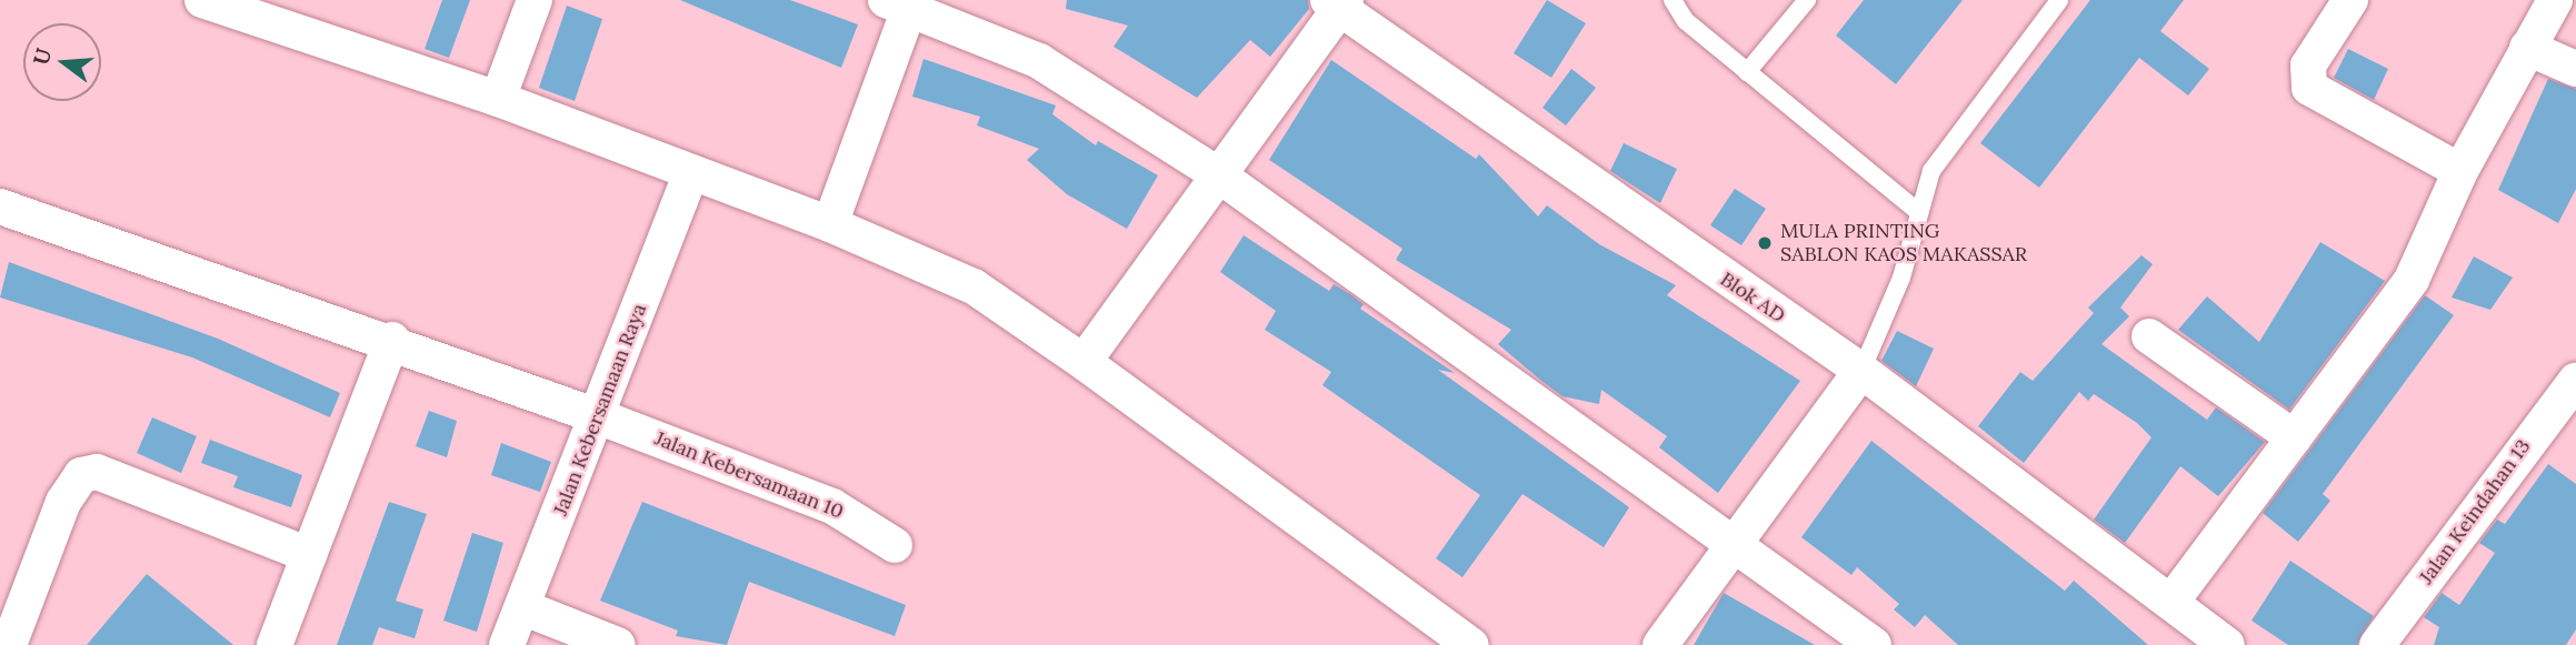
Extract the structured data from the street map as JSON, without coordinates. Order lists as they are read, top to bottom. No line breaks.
{"streets":{"street":["Blok AD","Jalan Kebersamaan Raya","Jalan Kebersamaan 10","Jalan Keindahan 13"]},"crossings":[["Jalan Kebersamaan Raya","Jalan Kebersamaan 10"]],"places":["MULA PRINTING SABLON KAOS MAKASSAR"],"north":"left"}
